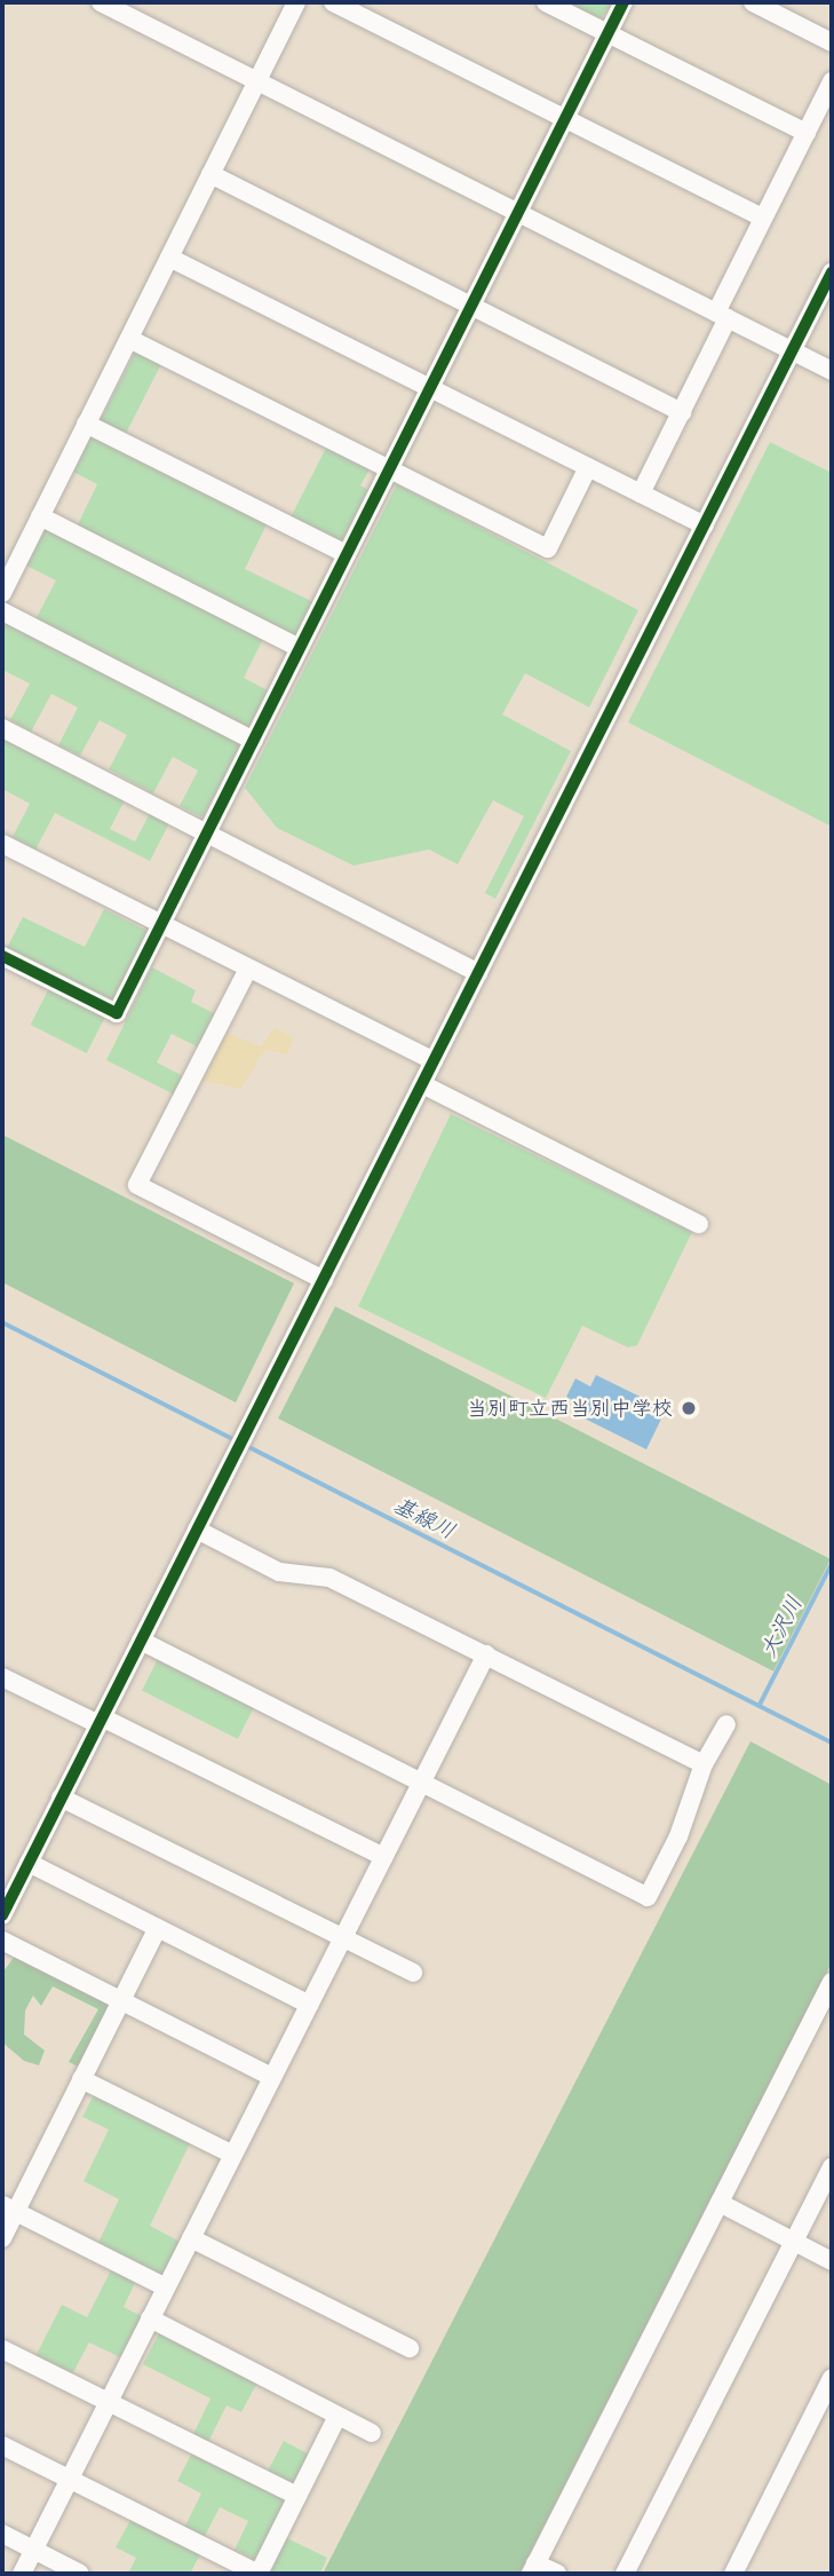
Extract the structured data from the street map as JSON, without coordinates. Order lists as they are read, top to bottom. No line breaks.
{"water":["基線川","大沢川"],"places":["当別町立西当別中学校"]}
